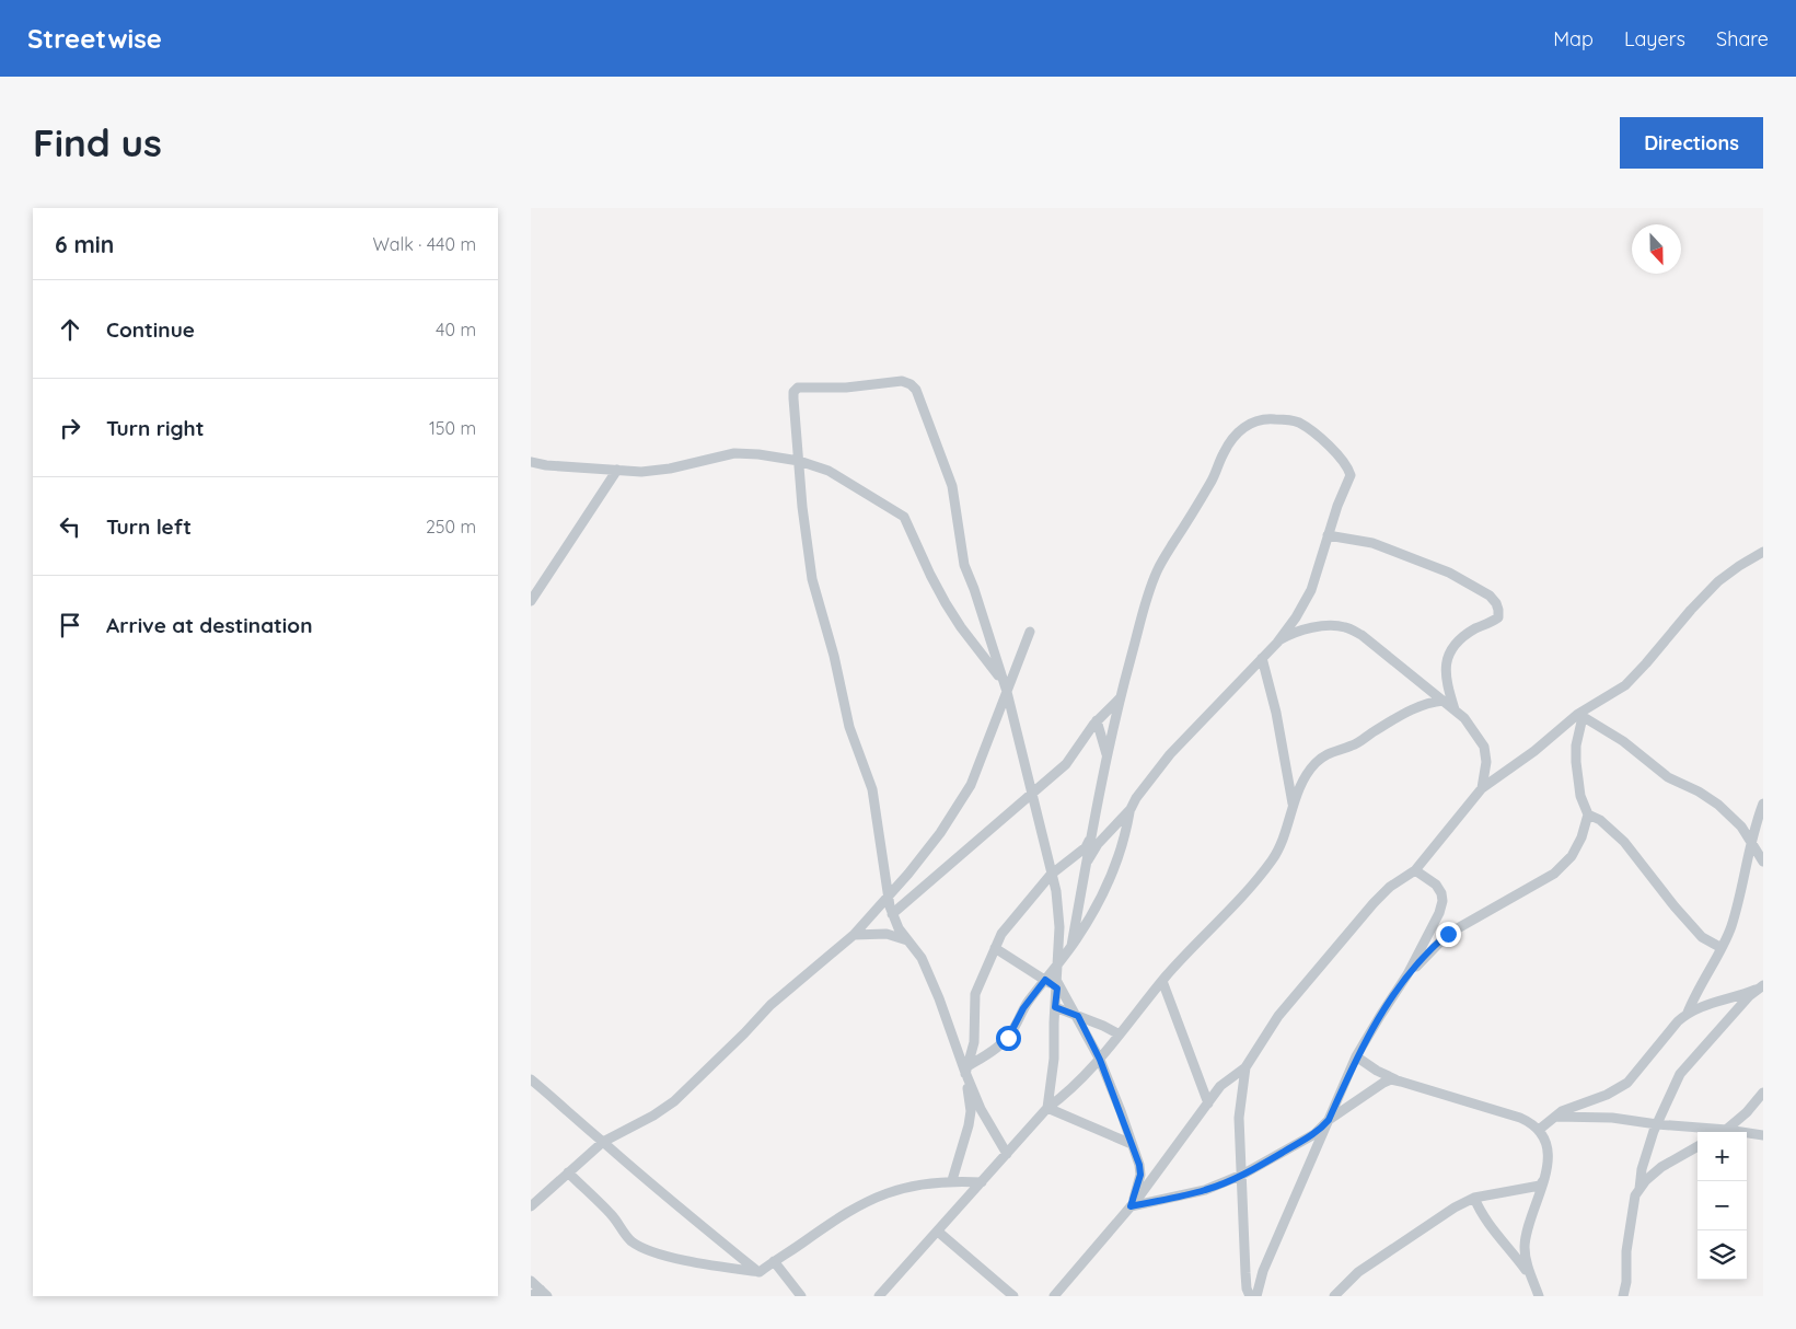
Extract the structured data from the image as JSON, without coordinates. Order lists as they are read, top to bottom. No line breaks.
{"north":"bottom","page":{"header":"Streetwise","nav":["Map","Layers","Share"],"buttons":"Directions","title":"Find us","heading":["6 min","Walk · 440 m"],"list":[["Continue","40 m"],["Turn right","150 m"],["Turn left","250 m"],"Arrive at destination"],"map_buttons":["+","−"]}}
